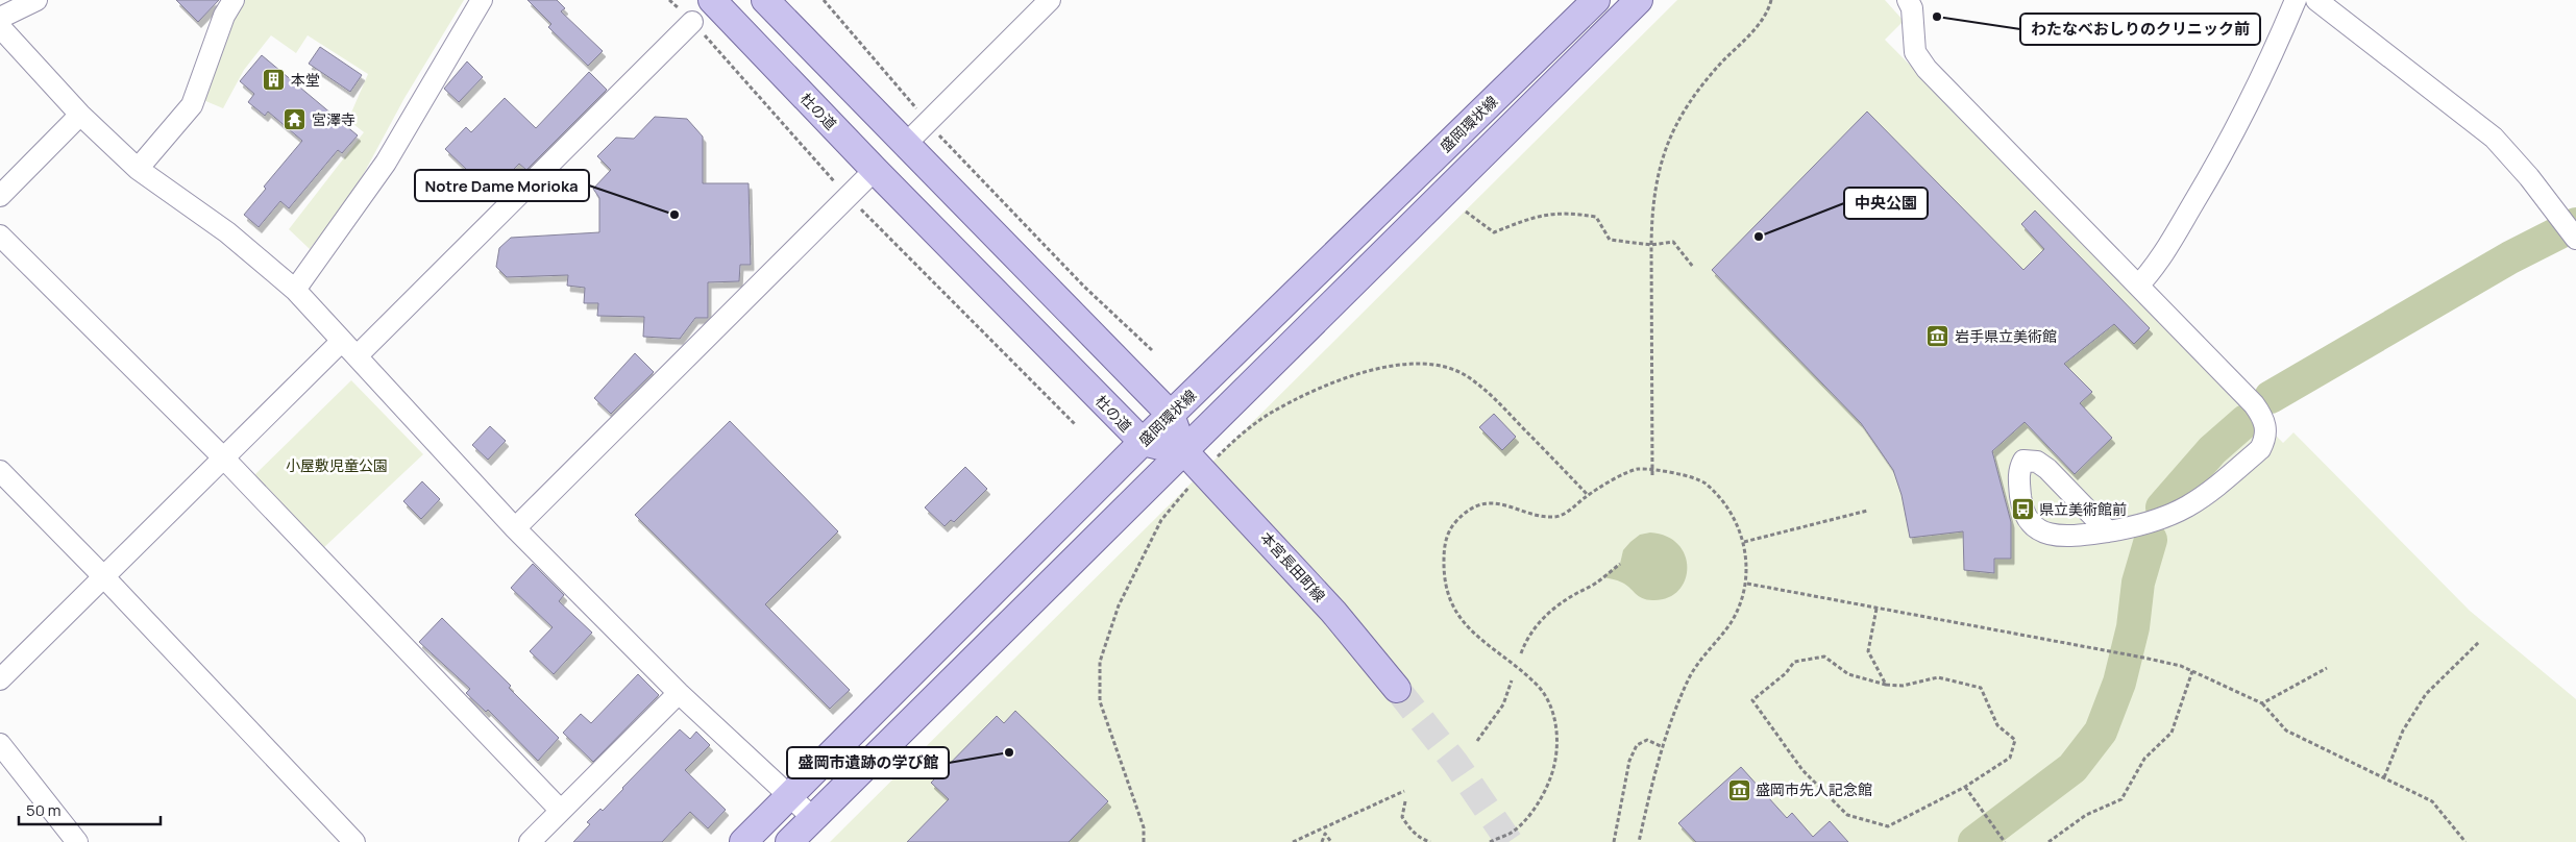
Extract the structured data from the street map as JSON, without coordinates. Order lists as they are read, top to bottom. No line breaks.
{"streets":{"main road":["杜の道","盛岡環状線","本宮長田町線"]},"crossings":[["杜の道","盛岡環状線"],["杜の道","本宮長田町線"]],"parks":["小屋敷児童公園"],"places":{"other":["わたなべおしりのクリニック前","Notre Dame Morioka","中央公園","盛岡市遺跡の学び館"],"building":["本堂"],"temple":["宮澤寺"],"museum":["岩手県立美術館","盛岡市先人記念館"],"bus stop":["県立美術館前"]},"scale_bar":"50 m"}
